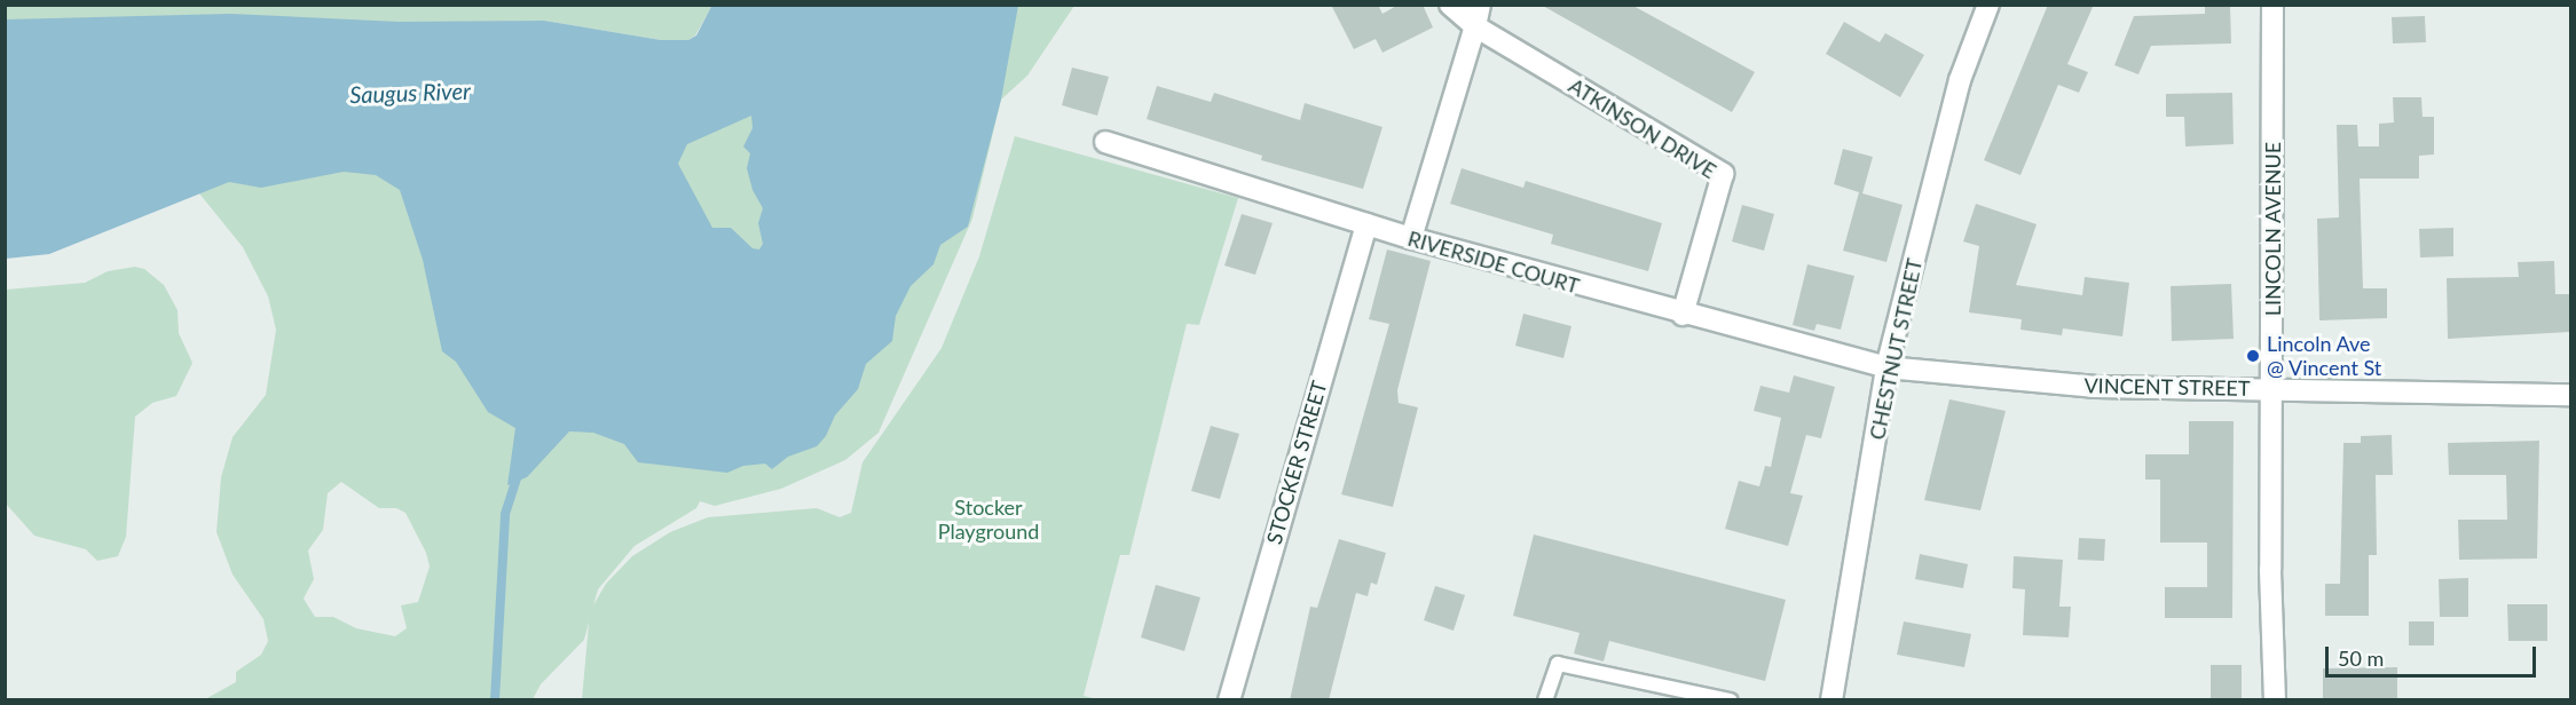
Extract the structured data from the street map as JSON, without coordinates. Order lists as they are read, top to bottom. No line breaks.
{"streets":{"street":["ATKINSON DRIVE","LINCOLN AVENUE","RIVERSIDE COURT","CHESTNUT STREET","VINCENT STREET","STOCKER STREET"]},"crossings":[["ATKINSON DRIVE","RIVERSIDE COURT"],["LINCOLN AVENUE","VINCENT STREET"],["RIVERSIDE COURT","CHESTNUT STREET"],["RIVERSIDE COURT","VINCENT STREET"],["RIVERSIDE COURT","STOCKER STREET"],["CHESTNUT STREET","VINCENT STREET"]],"water":["Saugus River"],"parks":["Stocker Playground"],"places":["Lincoln Ave @ Vincent St"],"scale_bar":"50 m"}
